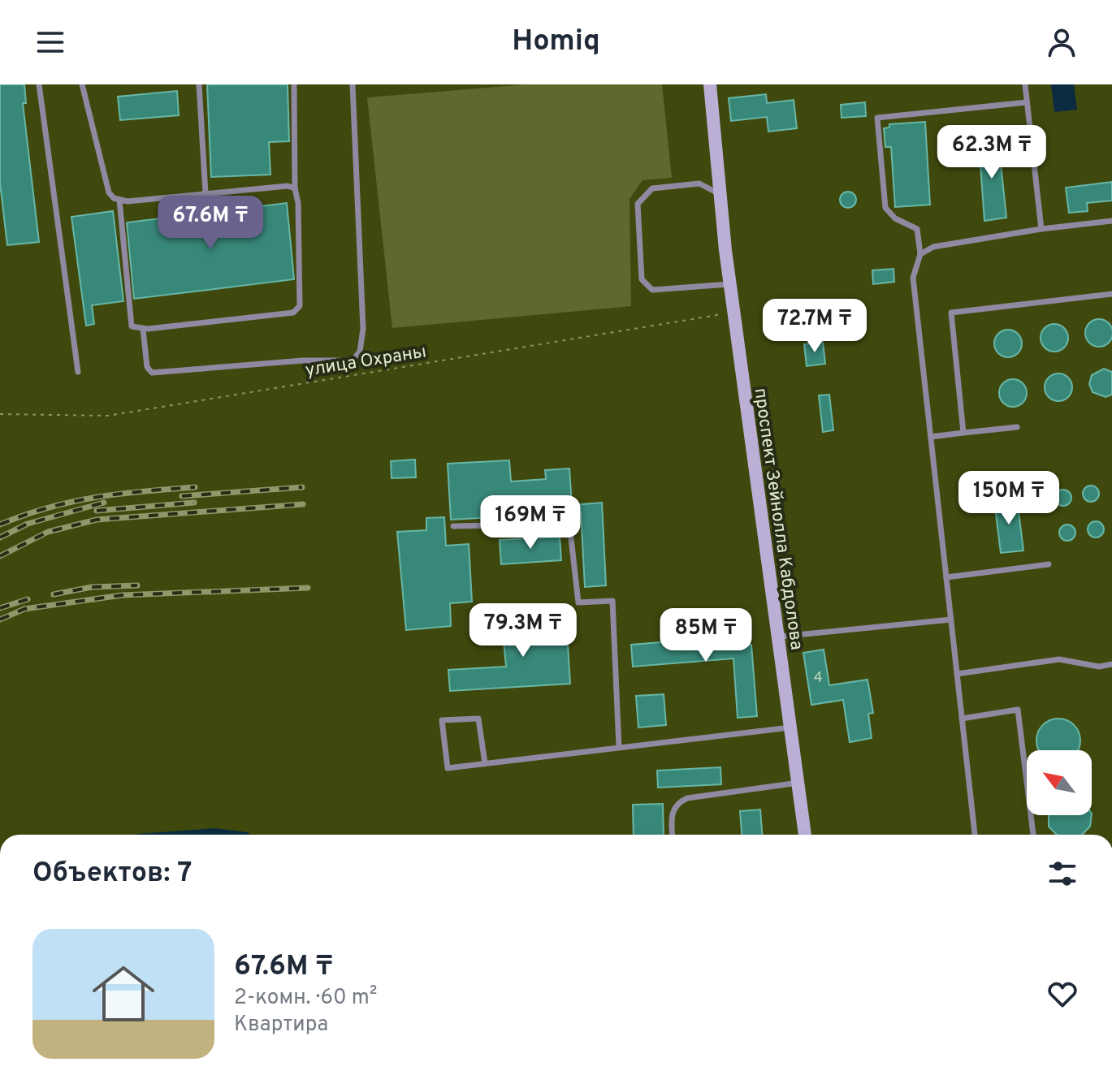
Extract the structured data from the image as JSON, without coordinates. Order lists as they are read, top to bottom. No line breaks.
{"streets":{"main road":["проспект Зейнолла Кабдолова"],"path":["улица Охраны"]},"crossings":[["улица Охраны","проспект Зейнолла Кабдолова"]],"house_numbers":["4"],"north":"top left","page":{"header":"Homiq","price":["62.3M ₸","67.6M ₸","72.7M ₸","150M ₸","169M ₸","79.3M ₸","85M ₸"],"heading":"Объектов: 7","list":[{"name":"67.6M ₸","note":"2-комн. · 60 m² · Квартира"}]}}
